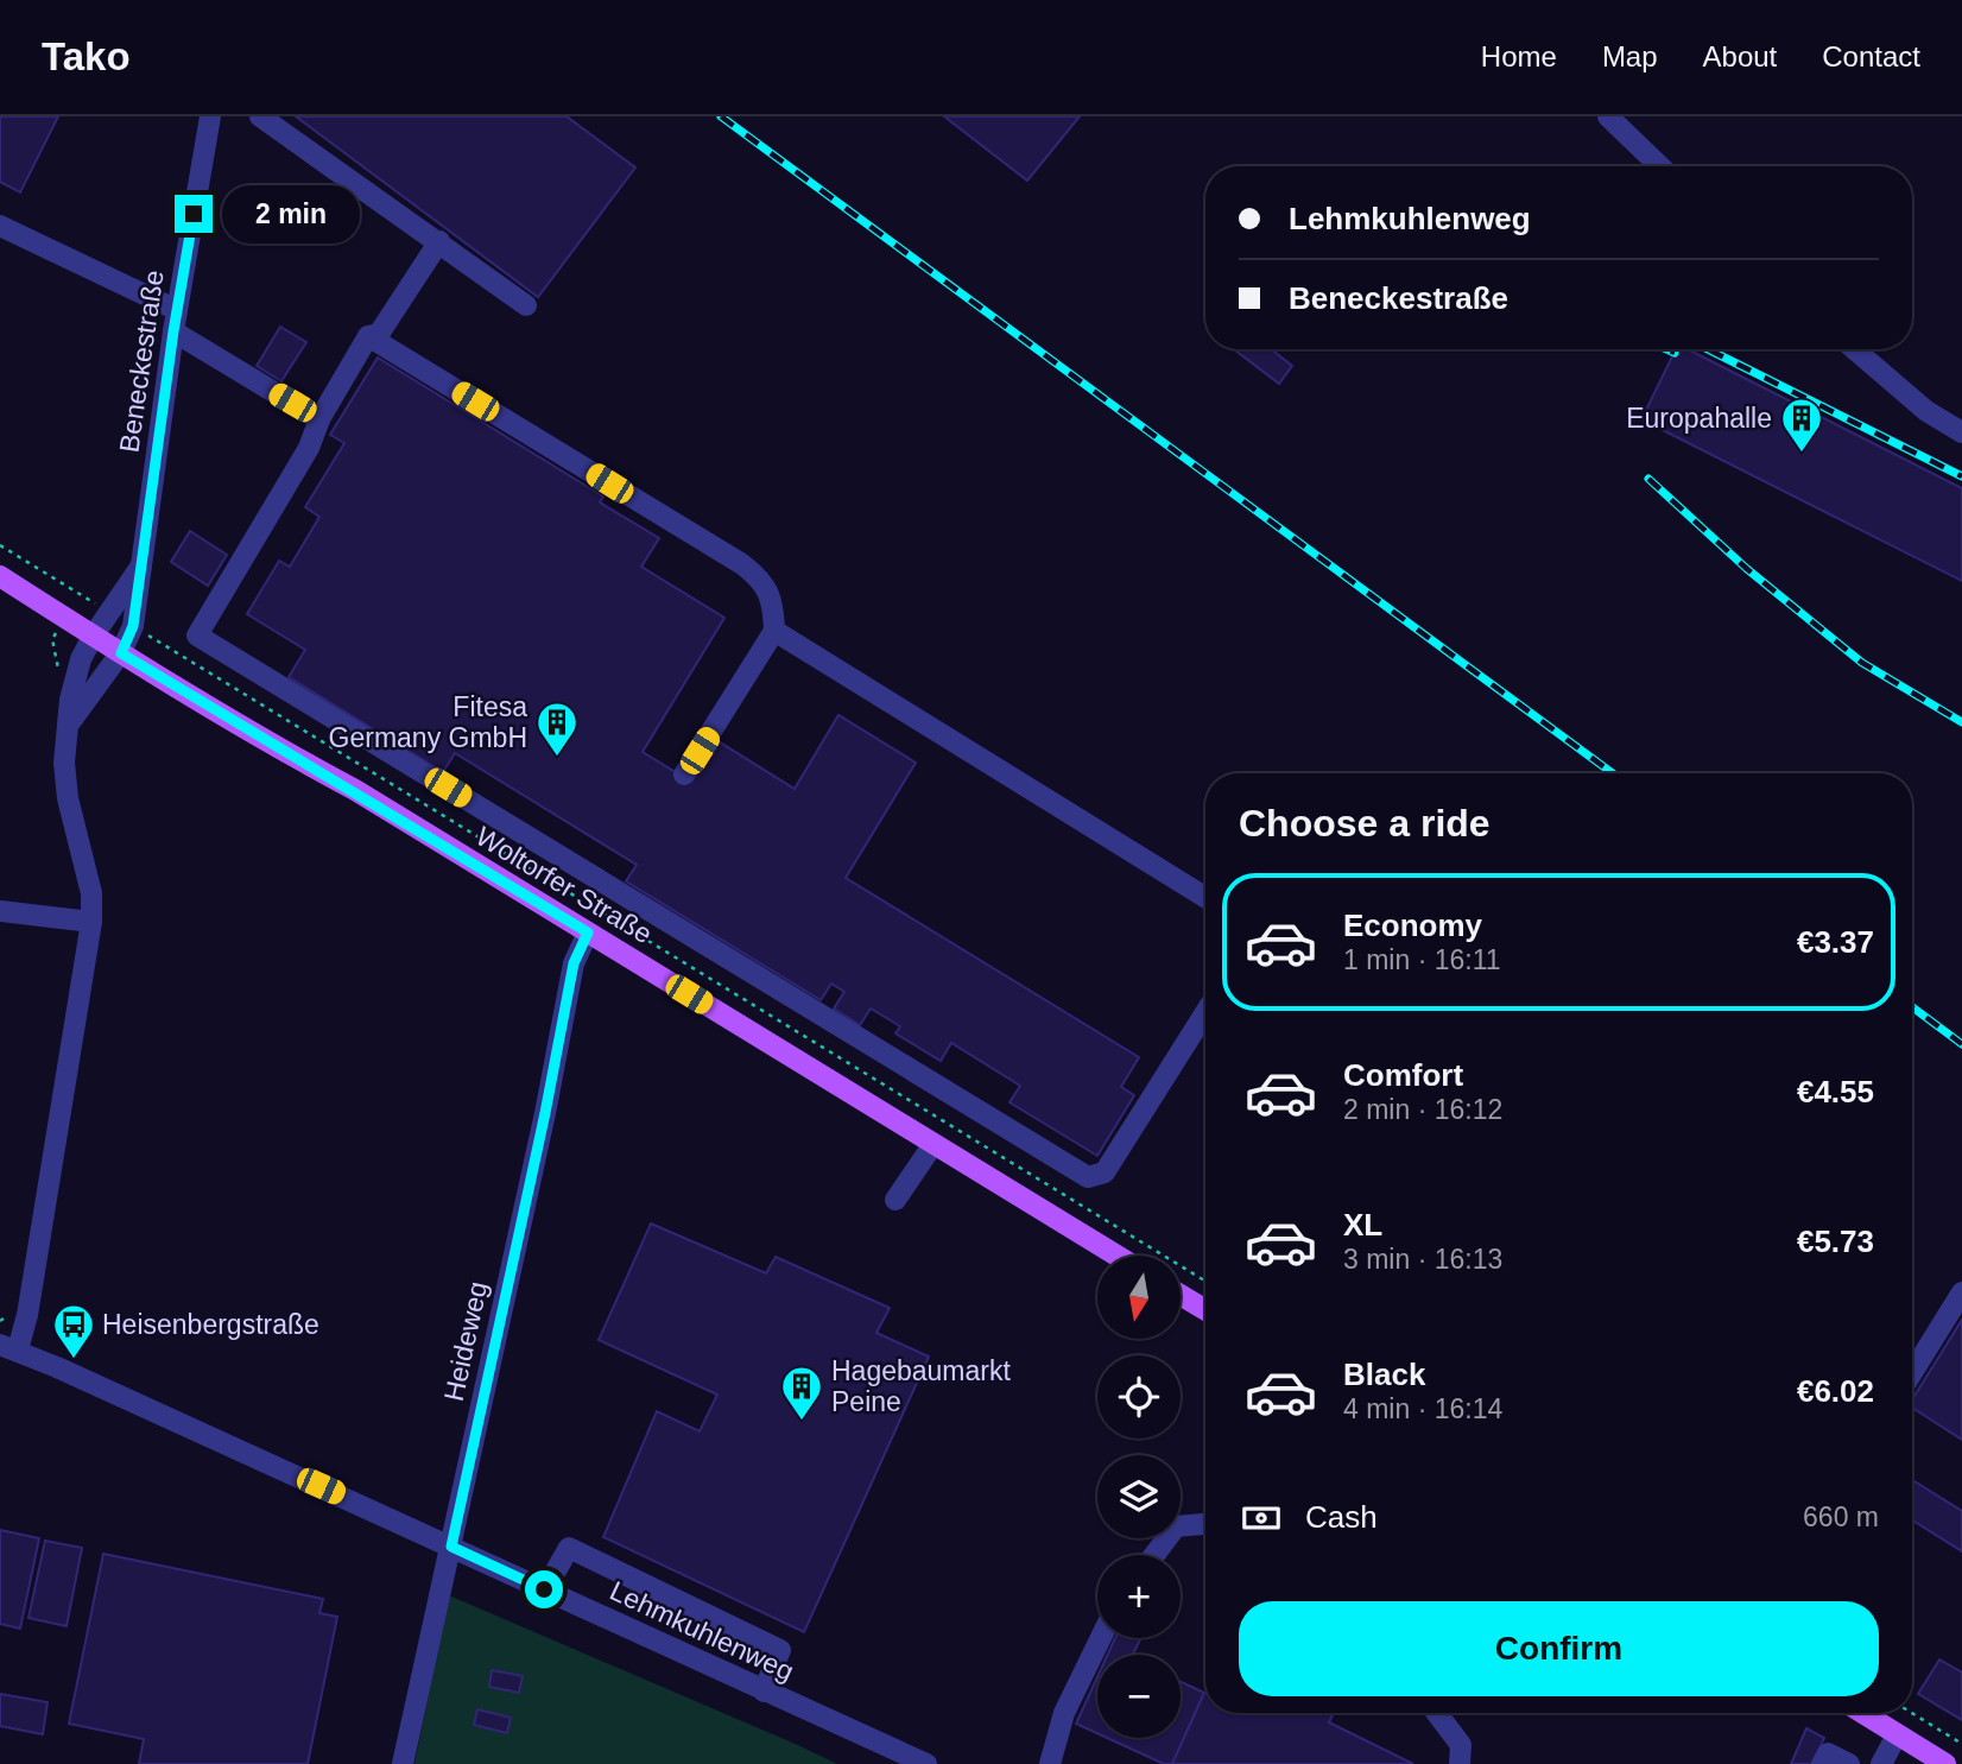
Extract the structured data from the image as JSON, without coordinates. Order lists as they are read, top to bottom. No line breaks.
{"streets":{"main road":["Woltorfer Straße"],"street":["Beneckestraße","Heideweg","Lehmkuhlenweg"]},"crossings":[["Beneckestraße","Woltorfer Straße"],["Woltorfer Straße","Heideweg"],["Heideweg","Lehmkuhlenweg"]],"places":{"building":["Europahalle","Fitesa Germany GmbH","Hagebaumarkt Peine"],"bus stop":["Heisenbergstraße"]},"north":"bottom","page":{"header":"Tako","nav":["Home","Map","About","Contact"],"banner":["Lehmkuhlenweg","Beneckestraße"],"bubble":"2 min","heading":"Choose a ride","list":[{"name":"Economy","note":"1 min · 16:11","value":"€3.37"},{"name":"Comfort","note":"2 min · 16:12","value":"€4.55"},{"name":"XL","note":"3 min · 16:13","value":"€5.73"},{"name":"Black","note":"4 min · 16:14","value":"€6.02"}],"map_buttons":["+","−"],"pay":["Cash","660 m"],"buttons":"Confirm"}}
